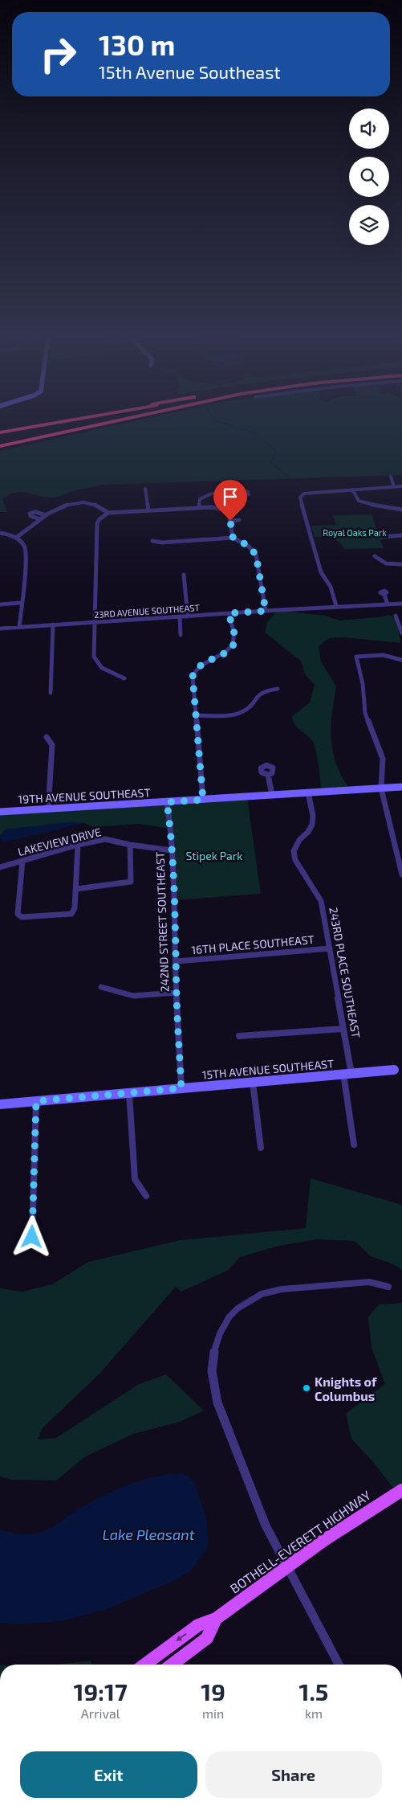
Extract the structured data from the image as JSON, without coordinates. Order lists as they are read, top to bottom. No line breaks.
{"streets":{"main road":["BOTHELL-EVERETT HIGHWAY"],"street":["23RD AVENUE SOUTHEAST","19TH AVENUE SOUTHEAST","LAKEVIEW DRIVE","242ND STREET SOUTHEAST","16TH PLACE SOUTHEAST","243RD PLACE SOUTHEAST","15TH AVENUE SOUTHEAST"]},"crossings":[["19TH AVENUE SOUTHEAST","242ND STREET SOUTHEAST"],["19TH AVENUE SOUTHEAST","243RD PLACE SOUTHEAST"],["LAKEVIEW DRIVE","242ND STREET SOUTHEAST"],["242ND STREET SOUTHEAST","16TH PLACE SOUTHEAST"],["242ND STREET SOUTHEAST","15TH AVENUE SOUTHEAST"],["16TH PLACE SOUTHEAST","243RD PLACE SOUTHEAST"],["243RD PLACE SOUTHEAST","15TH AVENUE SOUTHEAST"]],"water":["Lake Pleasant"],"parks":["Royal Oaks Park","Stipek Park"],"places":["Knights of Columbus"],"page":{"turn":["130 m","15th Avenue Southeast"],"eta":["19:17","Arrival","19","min","1.5","km"],"buttons":["Exit","Share"]}}
